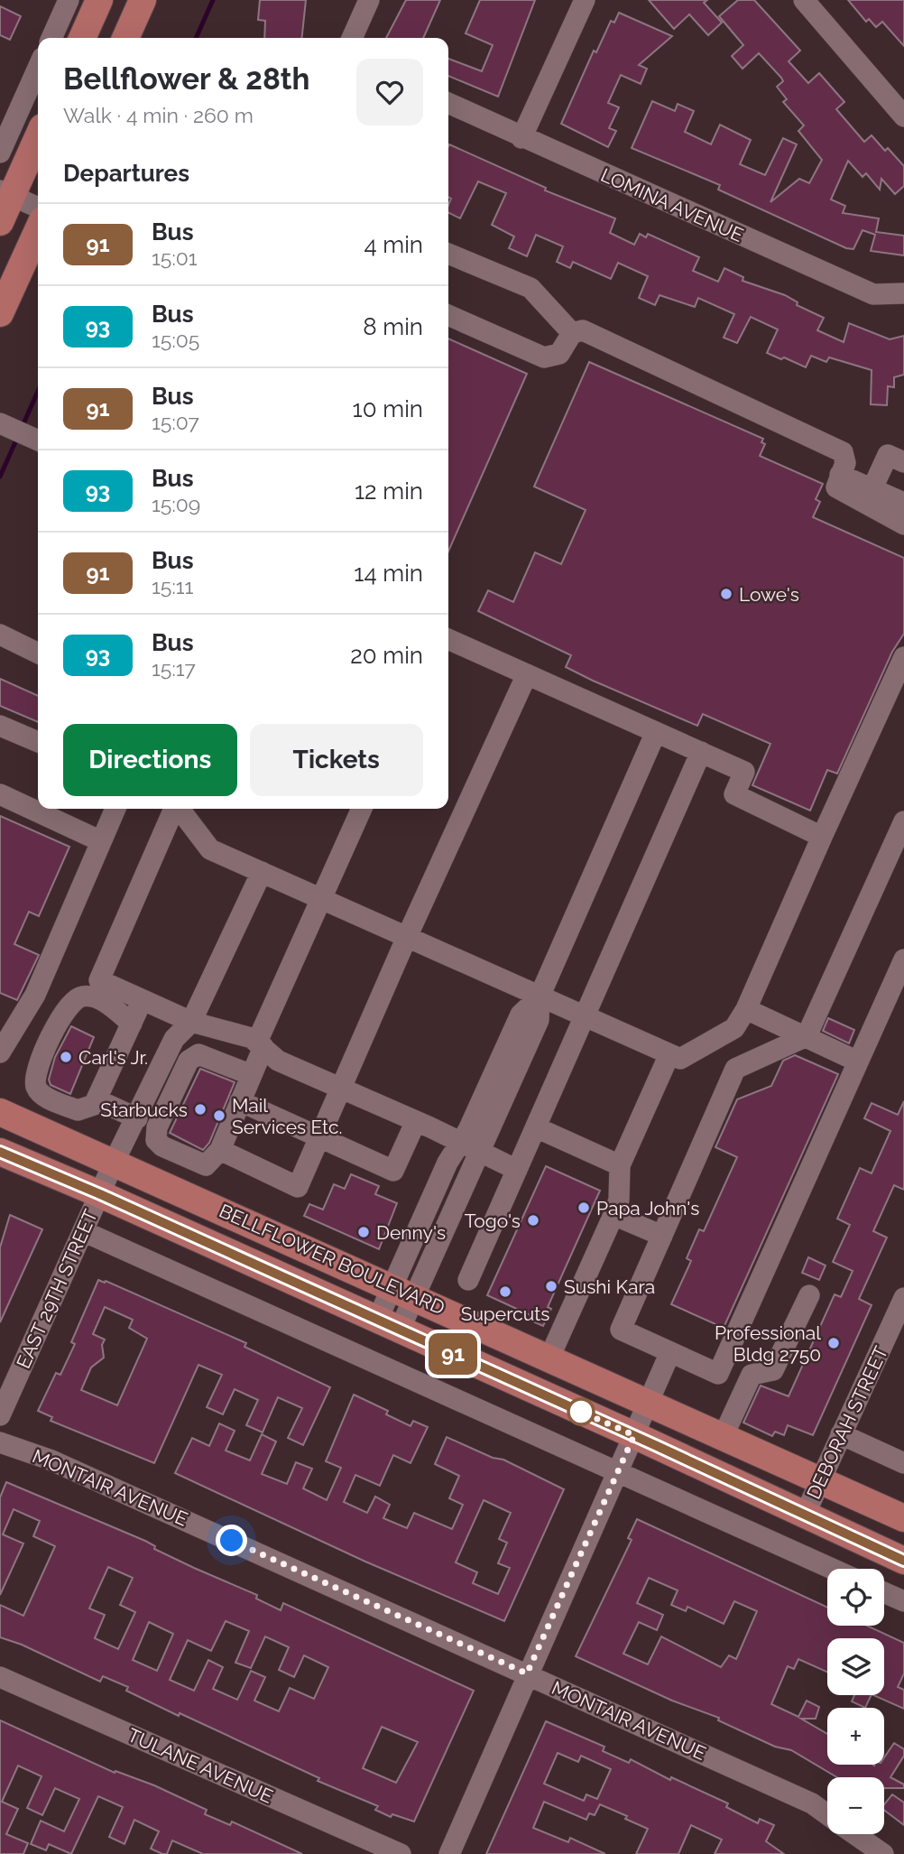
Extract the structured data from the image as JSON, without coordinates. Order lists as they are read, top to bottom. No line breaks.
{"streets":{"main road":["BELLFLOWER BOULEVARD"],"street":["LOMINA AVENUE","EAST 29TH STREET","DEBORAH STREET","MONTAIR AVENUE","TULANE AVENUE"]},"crossings":[["BELLFLOWER BOULEVARD","EAST 29TH STREET"],["BELLFLOWER BOULEVARD","DEBORAH STREET"]],"places":["Lowe's","Carl's Jr.","Starbucks","Mail Services Etc.","Papa John's","Togo's","Denny's","Sushi Kara","Supercuts","Professional Bldg 2750"],"lines":["bus line 91"],"page":{"on_map":"91","heading":[["Bellflower & 28th","Walk · 4 min · 260 m"],"Departures"],"list":[{"mark":"91","name":"Bus","note":"15:01","value":"4 min"},{"mark":"93","name":"Bus","note":"15:05","value":"8 min"},{"mark":"91","name":"Bus","note":"15:07","value":"10 min"},{"mark":"93","name":"Bus","note":"15:09","value":"12 min"},{"mark":"91","name":"Bus","note":"15:11","value":"14 min"},{"mark":"93","name":"Bus","note":"15:17","value":"20 min"}],"buttons":["Directions","Tickets"],"map_buttons":["+","−"]}}
